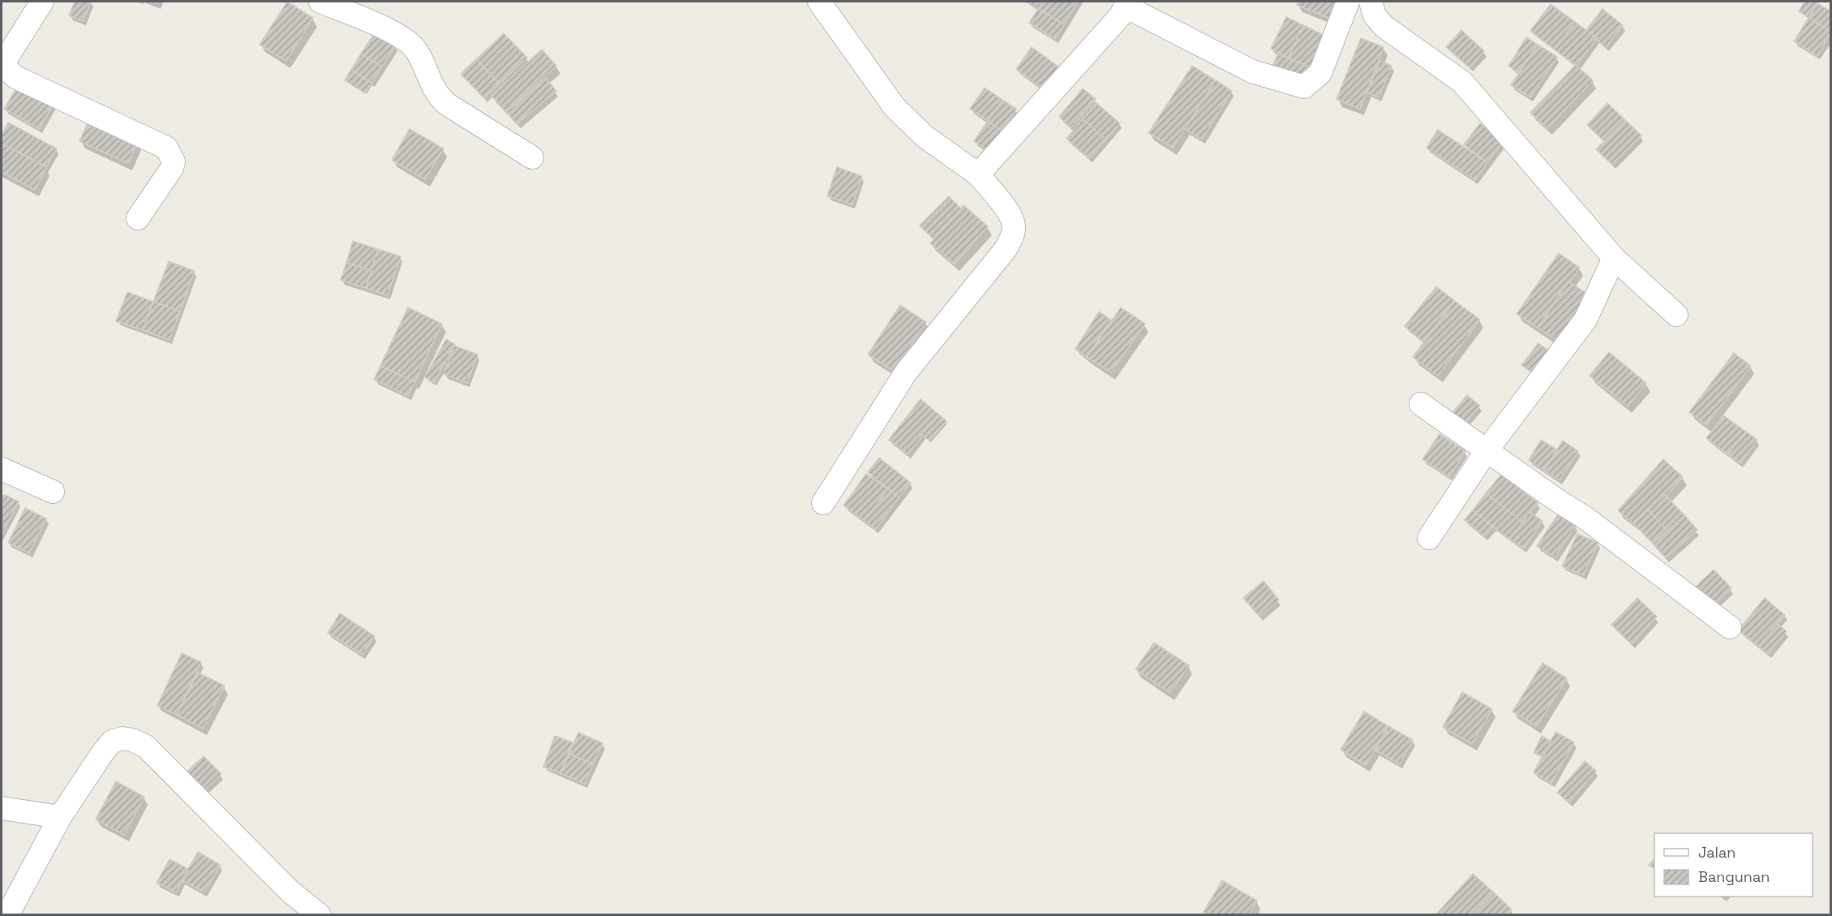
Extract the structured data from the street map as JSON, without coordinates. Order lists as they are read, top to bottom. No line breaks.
{"legend":["Jalan","Bangunan"]}
